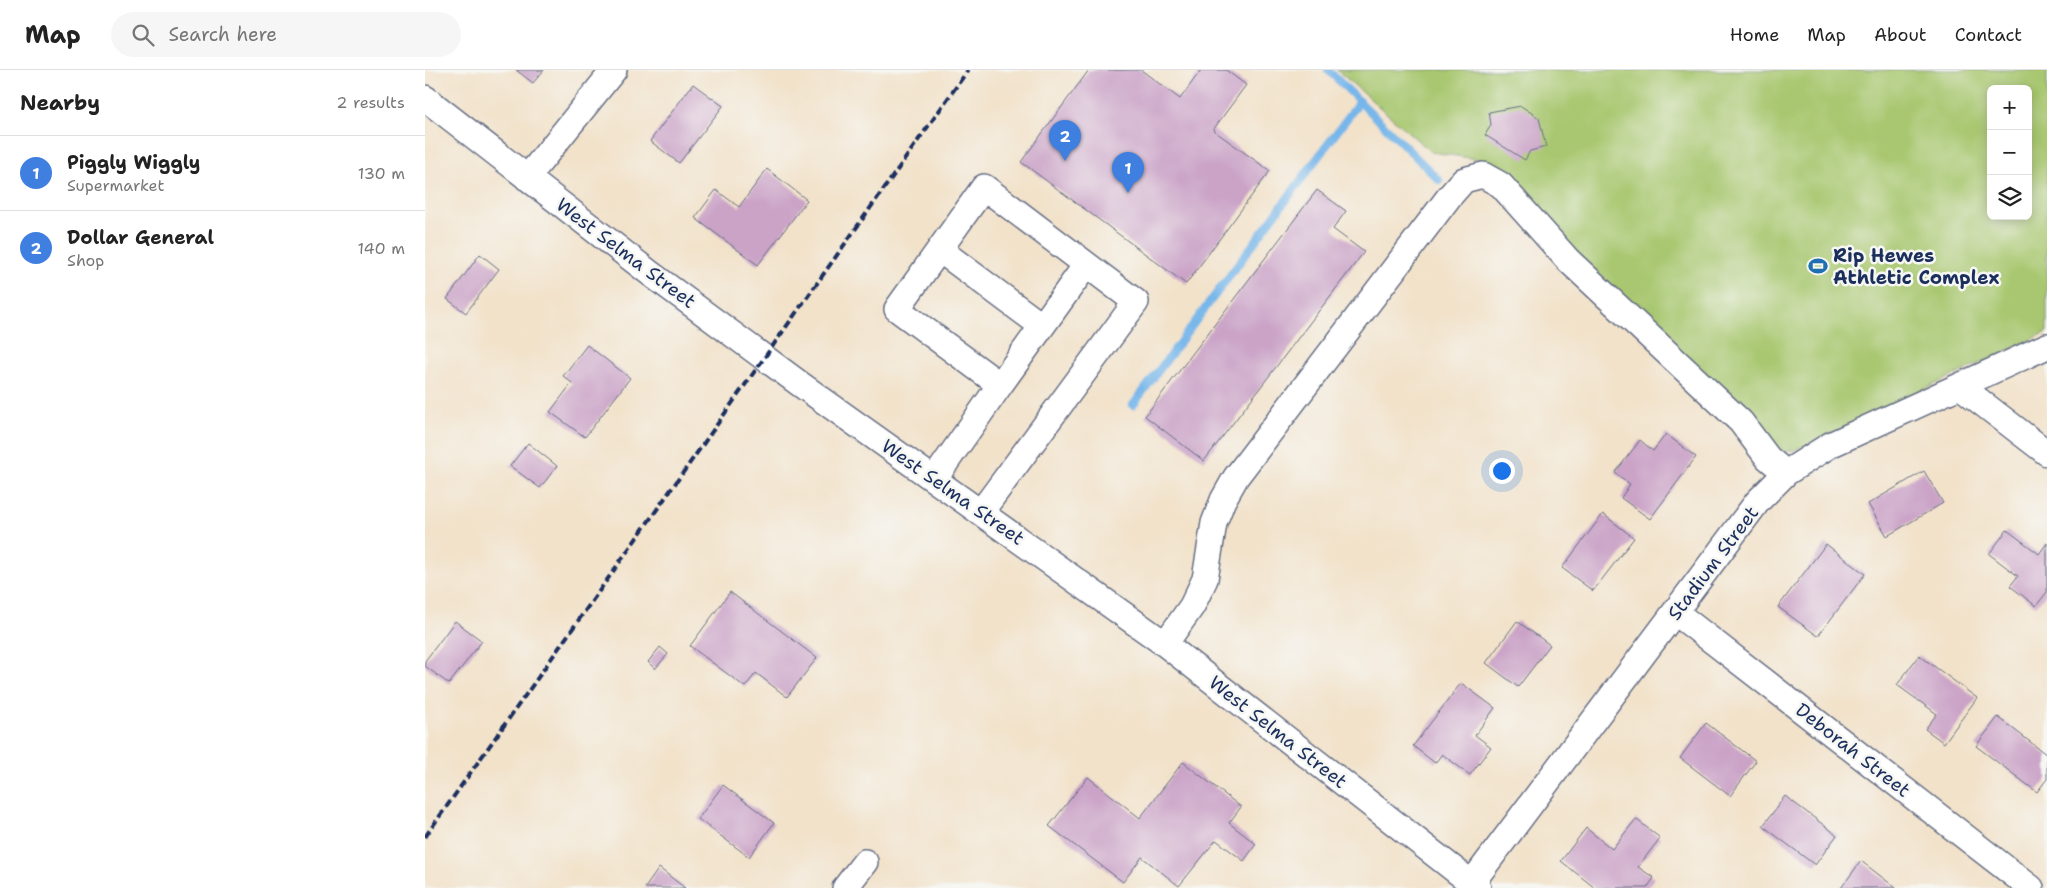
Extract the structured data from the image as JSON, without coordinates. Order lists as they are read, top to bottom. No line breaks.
{"streets":{"street":["West Selma Street","Stadium Street","Deborah Street"]},"crossings":[["West Selma Street","Stadium Street"],["Stadium Street","Deborah Street"]],"places":{"sports":["Rip Hewes Athletic Complex"]},"page":{"header":"Map","search":"Search here","nav":["Home","Map","About","Contact"],"heading":["Nearby","2 results"],"map_buttons":["+","−"],"pins":["2","1"],"list":[{"mark":"1","name":"Piggly Wiggly","note":"Supermarket","value":"130 m"},{"mark":"2","name":"Dollar General","note":"Shop","value":"140 m"}]}}
